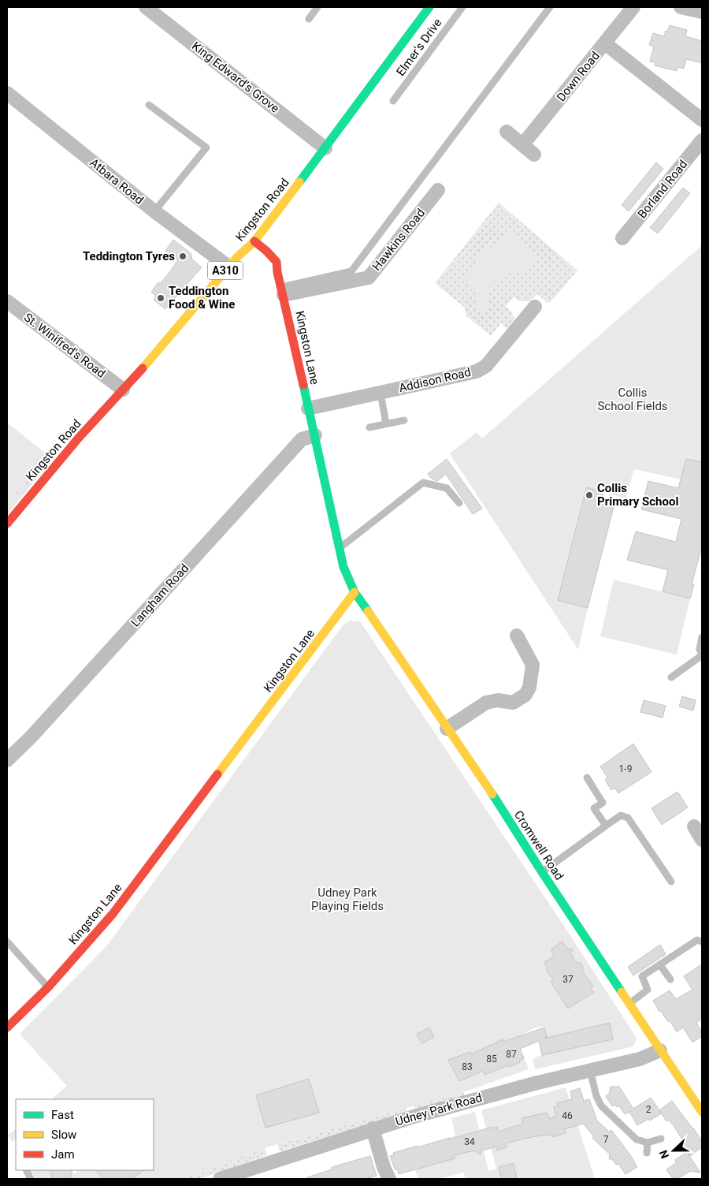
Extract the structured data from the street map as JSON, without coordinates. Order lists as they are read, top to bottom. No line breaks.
{"streets":{"main road":["Kingston Road","A310","Kingston Lane","Cromwell Road"],"street":["Down Road","King Edward's Grove","Atbara Road","Borland Road","Hawkins Road","St. Winifred's Road","Addison Road","Langham Road","Udney Park Road"],"lane":["Elmer's Drive"]},"crossings":[["King Edward's Grove","Kingston Road"],["Atbara Road","Kingston Road"],["Kingston Road","St. Winifred's Road"],["Kingston Road","Kingston Lane"],["Hawkins Road","Kingston Lane"],["Kingston Lane","Addison Road"],["Kingston Lane","Langham Road"],["Kingston Lane","Cromwell Road"],["Cromwell Road","Udney Park Road"]],"parks":["Collis School Fields","Udney Park Playing Fields"],"places":["Teddington Tyres","Teddington Food & Wine","Collis Primary School"],"house_numbers":["1-9","37","87","85","83","2","46","7","34"],"legend":["Fast","Slow","Jam"],"north":"left"}
